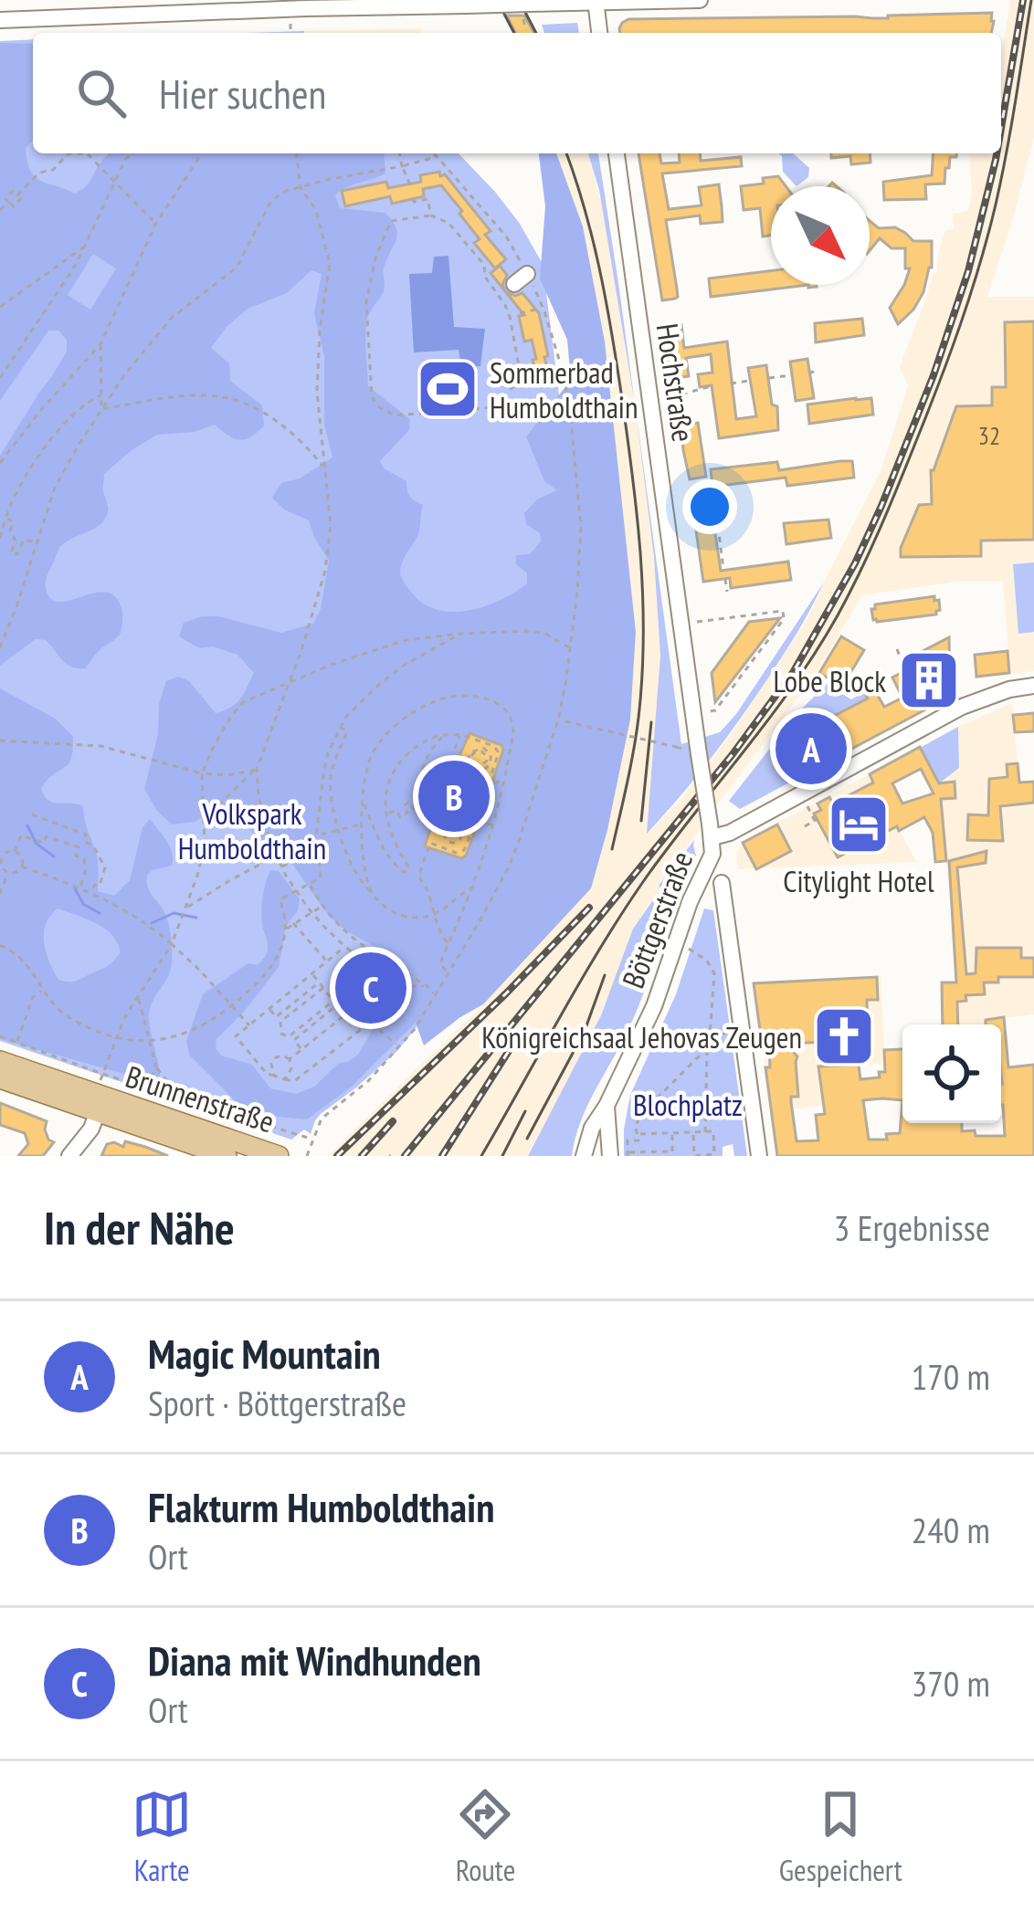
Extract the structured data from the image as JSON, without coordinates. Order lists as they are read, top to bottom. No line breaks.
{"streets":{"main road":["Brunnenstraße"],"street":["Hochstraße","Böttgerstraße"]},"crossings":[["Hochstraße","Böttgerstraße"]],"parks":["Volkspark Humboldthain","Blochplatz"],"places":{"sports":["Sommerbad Humboldthain"],"building":["Lobe Block"],"hotel":["Citylight Hotel"],"church":["Königreichsaal Jehovas Zeugen"]},"house_numbers":["32"],"north":"bottom right","page":{"search":"Hier suchen","pins":["A","B","C"],"heading":["In der Nähe","3 Ergebnisse"],"list":[{"mark":"A","name":"Magic Mountain","note":"Sport · Böttgerstraße","value":"170 m"},{"mark":"B","name":"Flakturm Humboldthain","note":"Ort","value":"240 m"},{"mark":"C","name":"Diana mit Windhunden","note":"Ort","value":"370 m"}],"nav":["Karte","Route","Gespeichert"]}}
